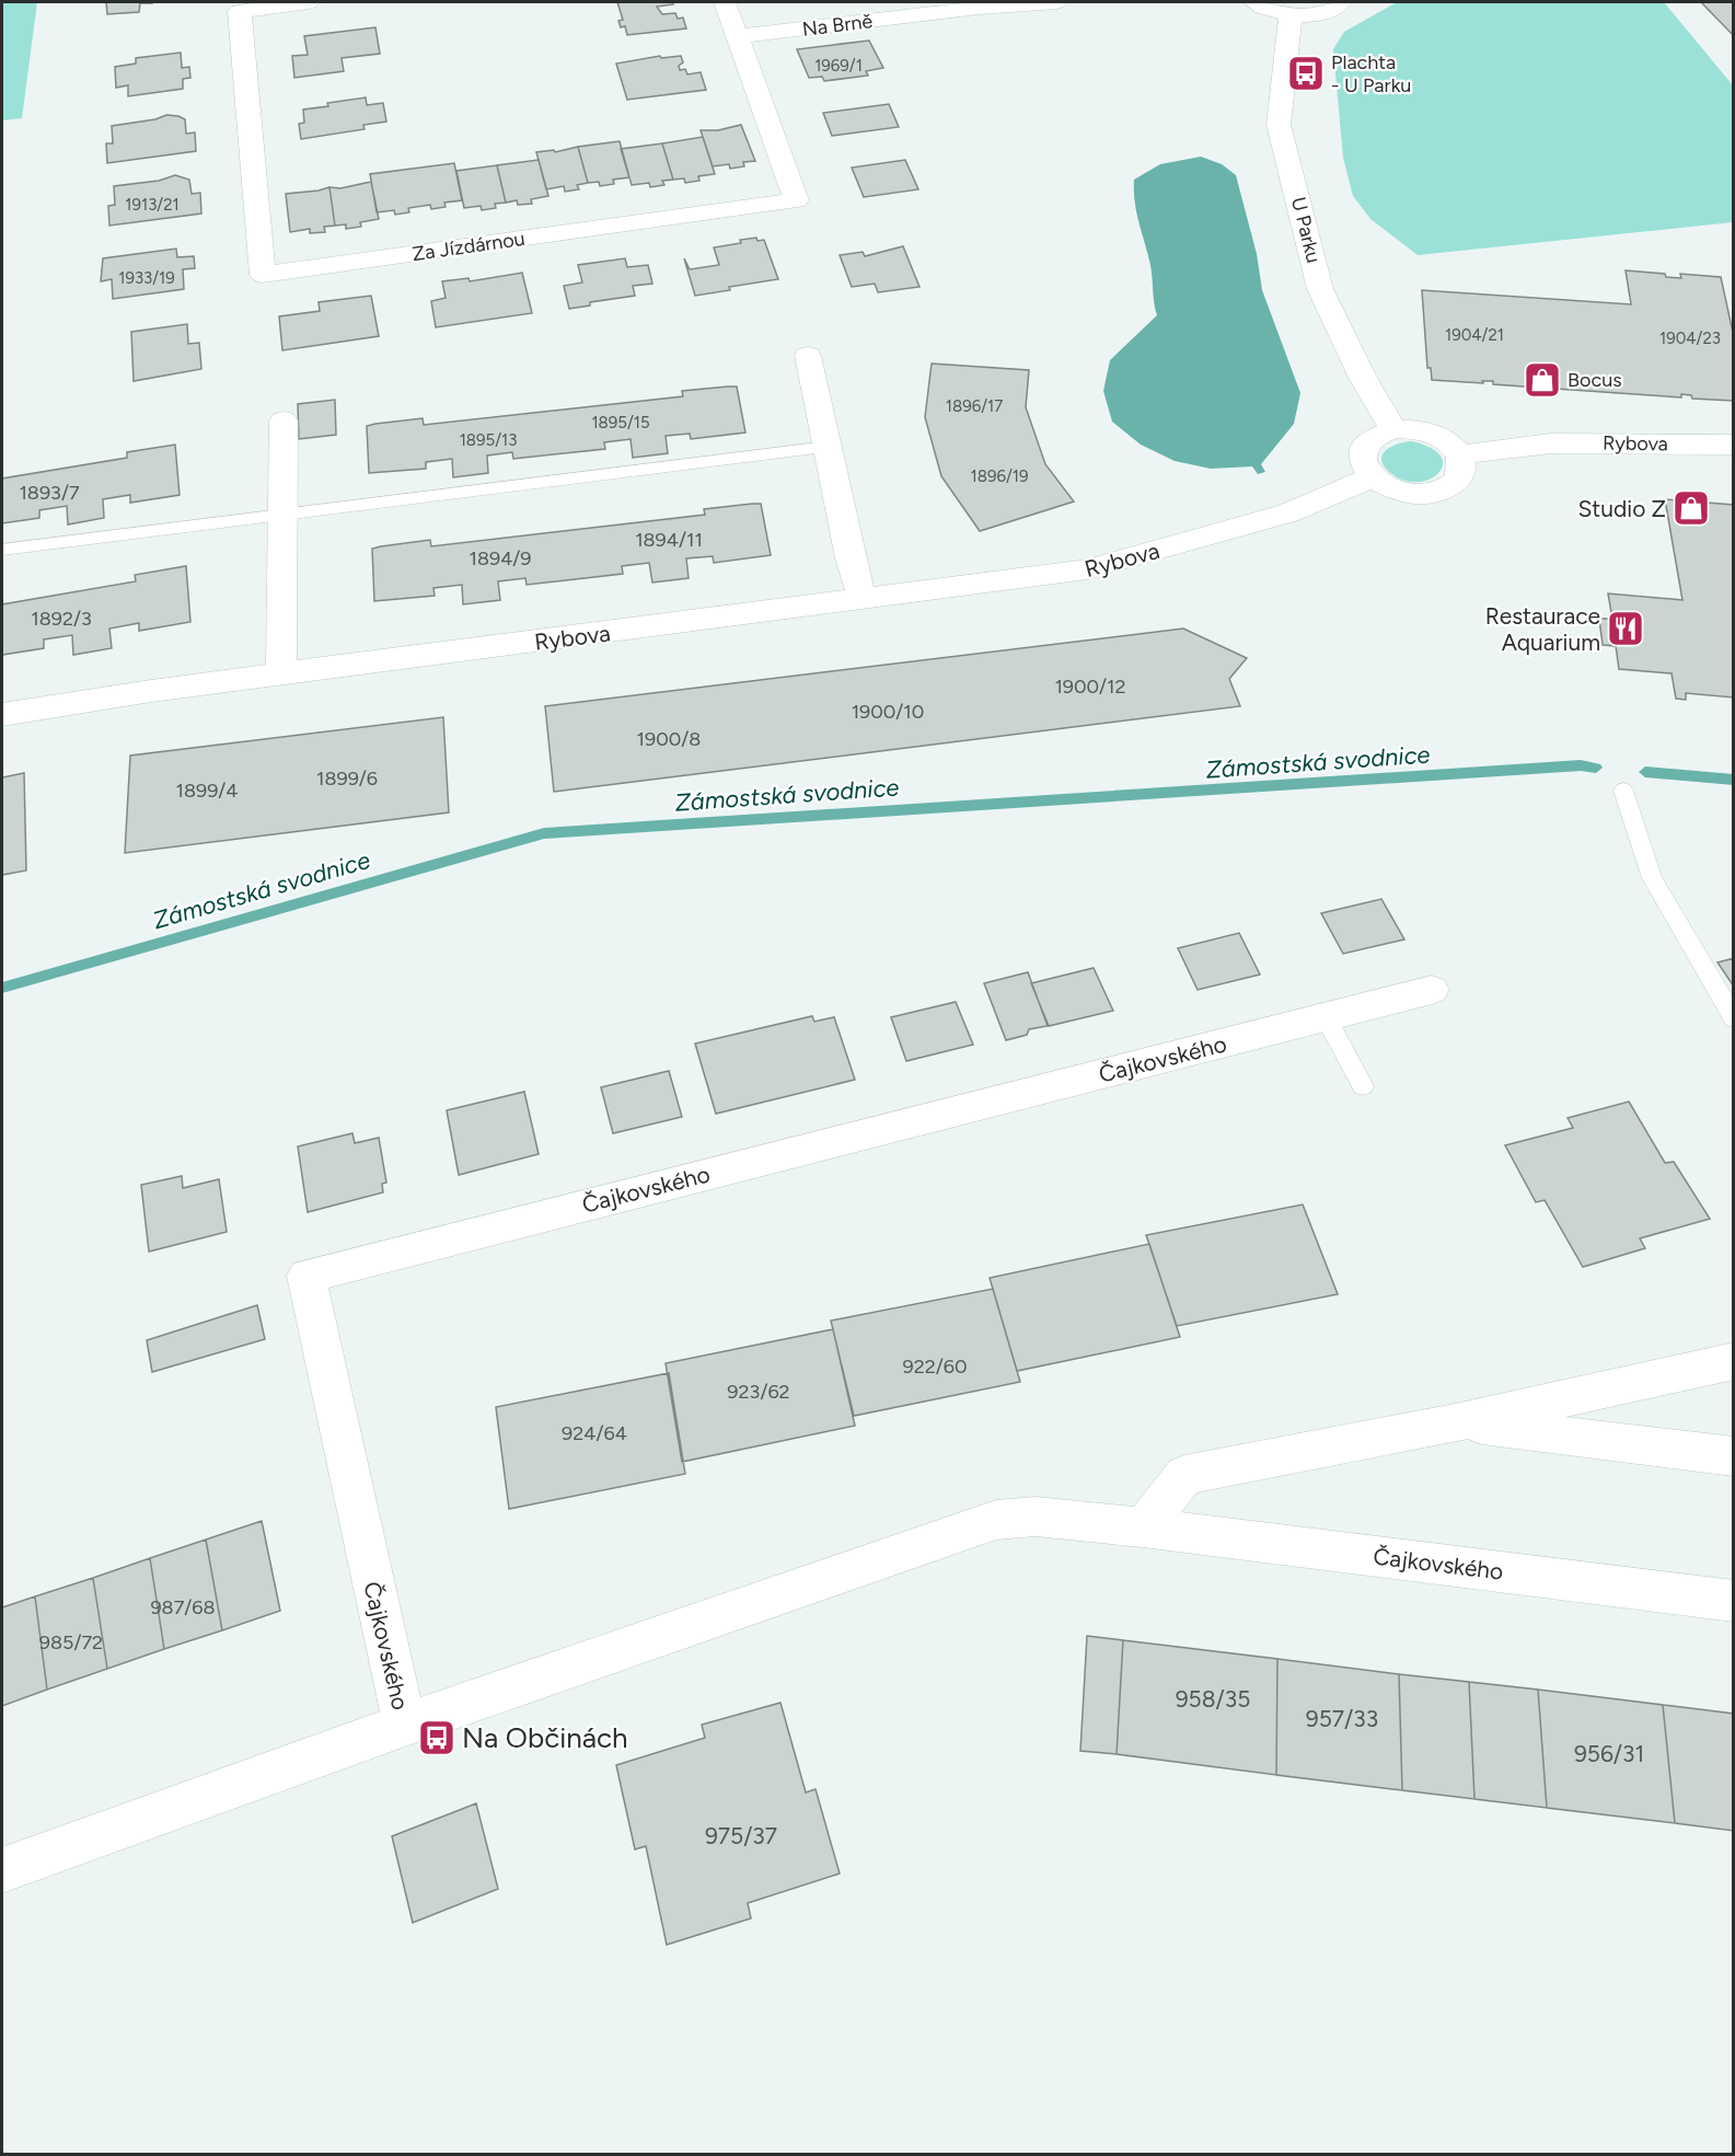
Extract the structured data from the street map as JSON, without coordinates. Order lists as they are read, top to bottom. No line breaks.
{"streets":{"street":["Na Brně","U Parku","Za Jízdárnou","Rybova","Čajkovského"]},"crossings":[["Na Brně","Za Jízdárnou"],["U Parku","Rybova"]],"water":["Zámostská svodnice"],"places":{"bus stop":["Plachta - U Parku","Na Občinách"],"shop":["Bocus","Studio Z"],"restaurant":["Restaurace Aquarium"]},"house_numbers":["1969/1","1913/21","1933/19","1904/21","1904/23","1896/17","1895/15","1895/13","1896/19","1893/7","1894/11","1894/9","1892/3","1900/12","1900/10","1900/8","1899/6","1899/4","922/60","923/62","924/64","987/68","985/72","958/35","957/33","956/31","975/37"]}
